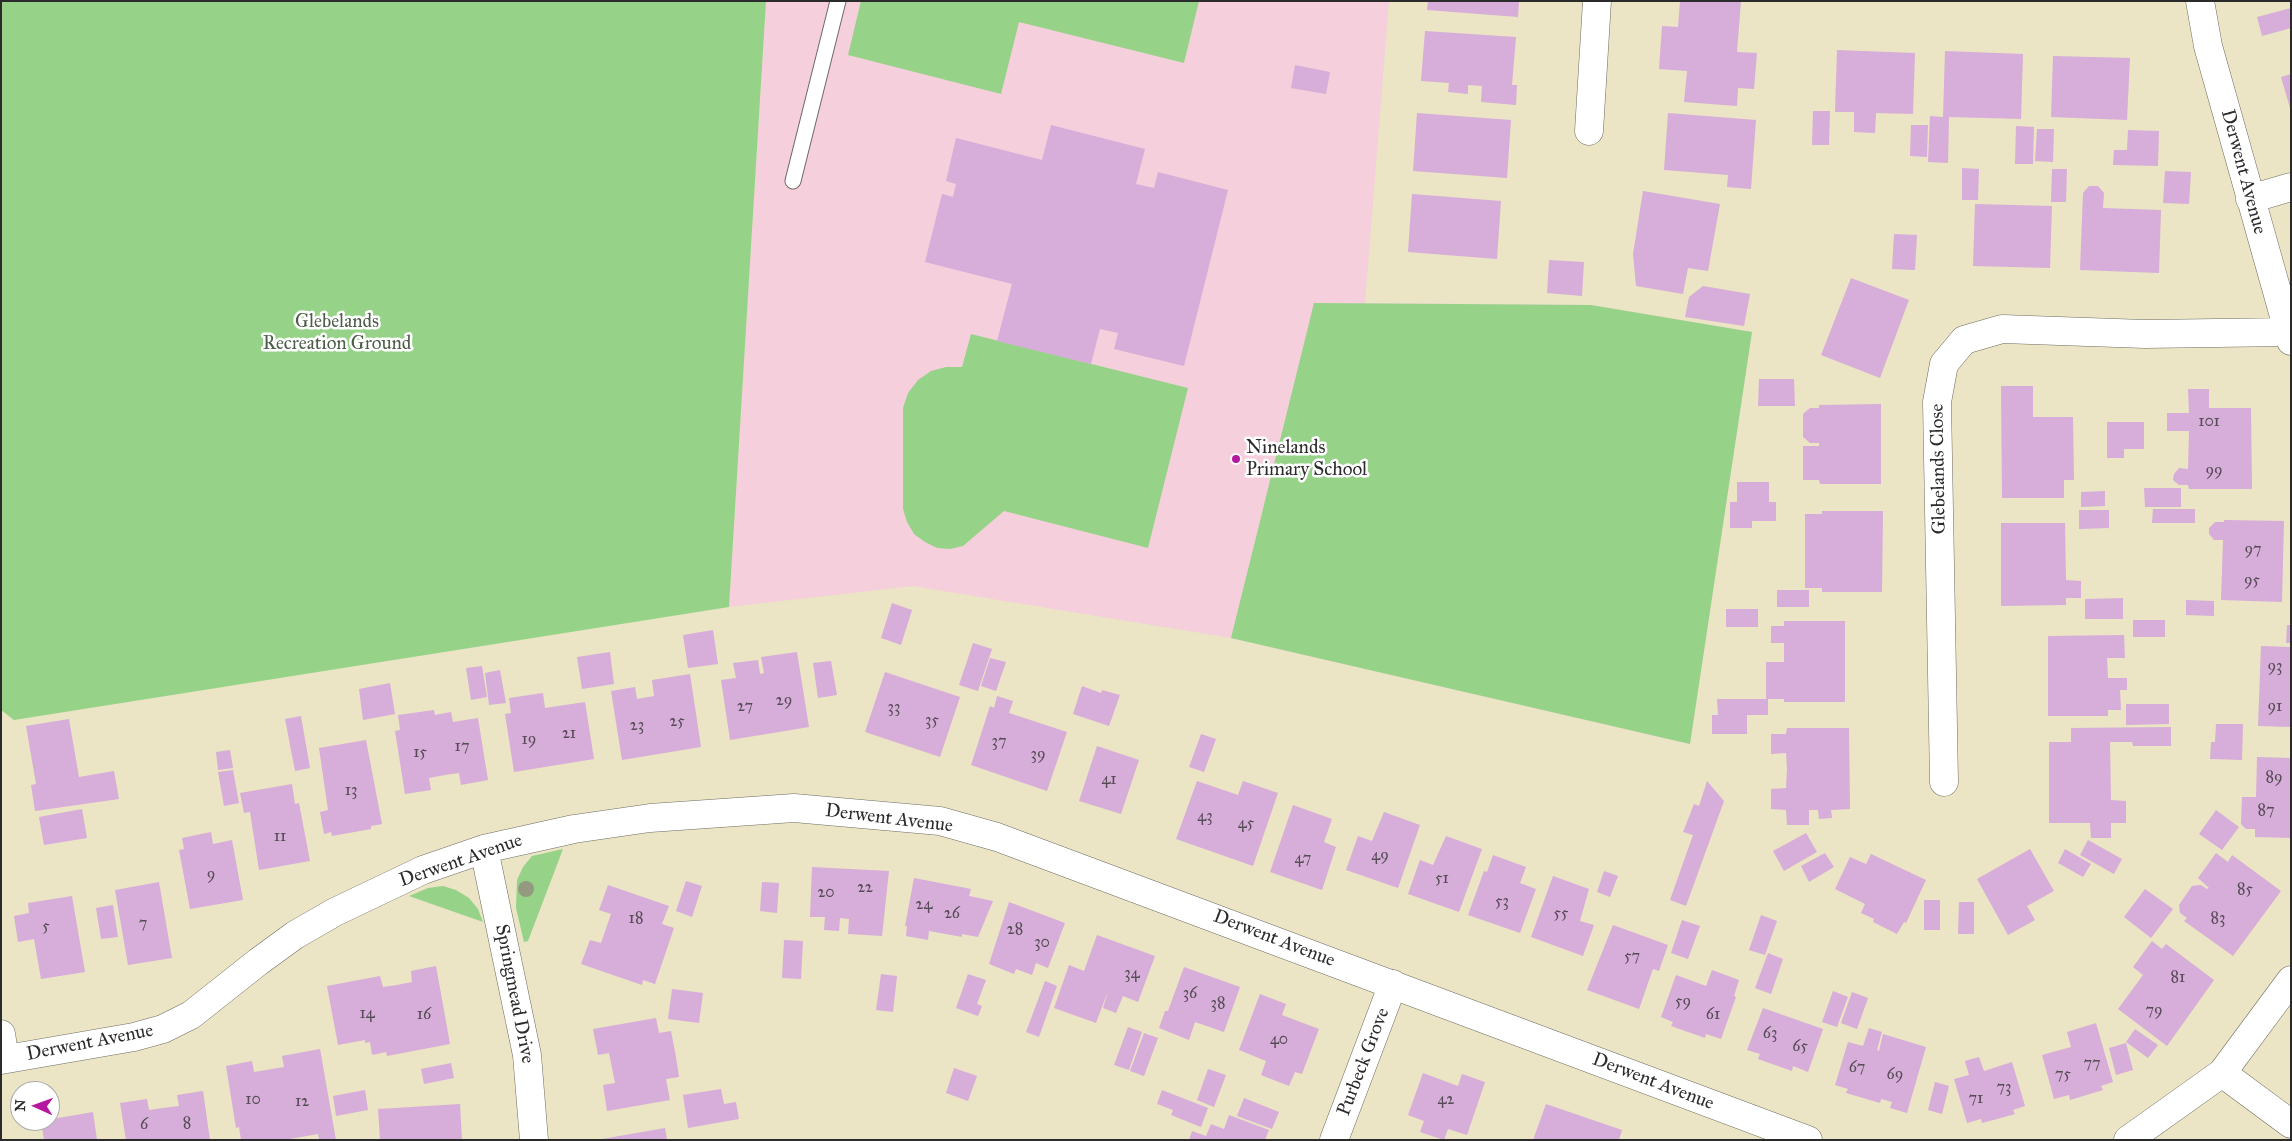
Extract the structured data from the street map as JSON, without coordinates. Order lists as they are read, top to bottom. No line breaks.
{"streets":{"street":["Derwent Avenue","Glebelands Close","Springmead Drive","Purbeck Grove"]},"crossings":[["Derwent Avenue","Glebelands Close"],["Derwent Avenue","Springmead Drive"],["Derwent Avenue","Purbeck Grove"]],"parks":["Glebelands Recreation Ground"],"places":["Ninelands Primary School"],"house_numbers":["101","99","97","95","93","29","27","91","33","35","25","23","21","19","37","17","15","39","89","41","13","87","43","45","11","49","47","9","51","22","85","20","53","24","26","55","18","83","7","5","28","30","57","34","81","36","59","38","79","14","16","61","63","40","65","77","67","69","75","73","71","10","42","12","8","6"],"north":"left"}
